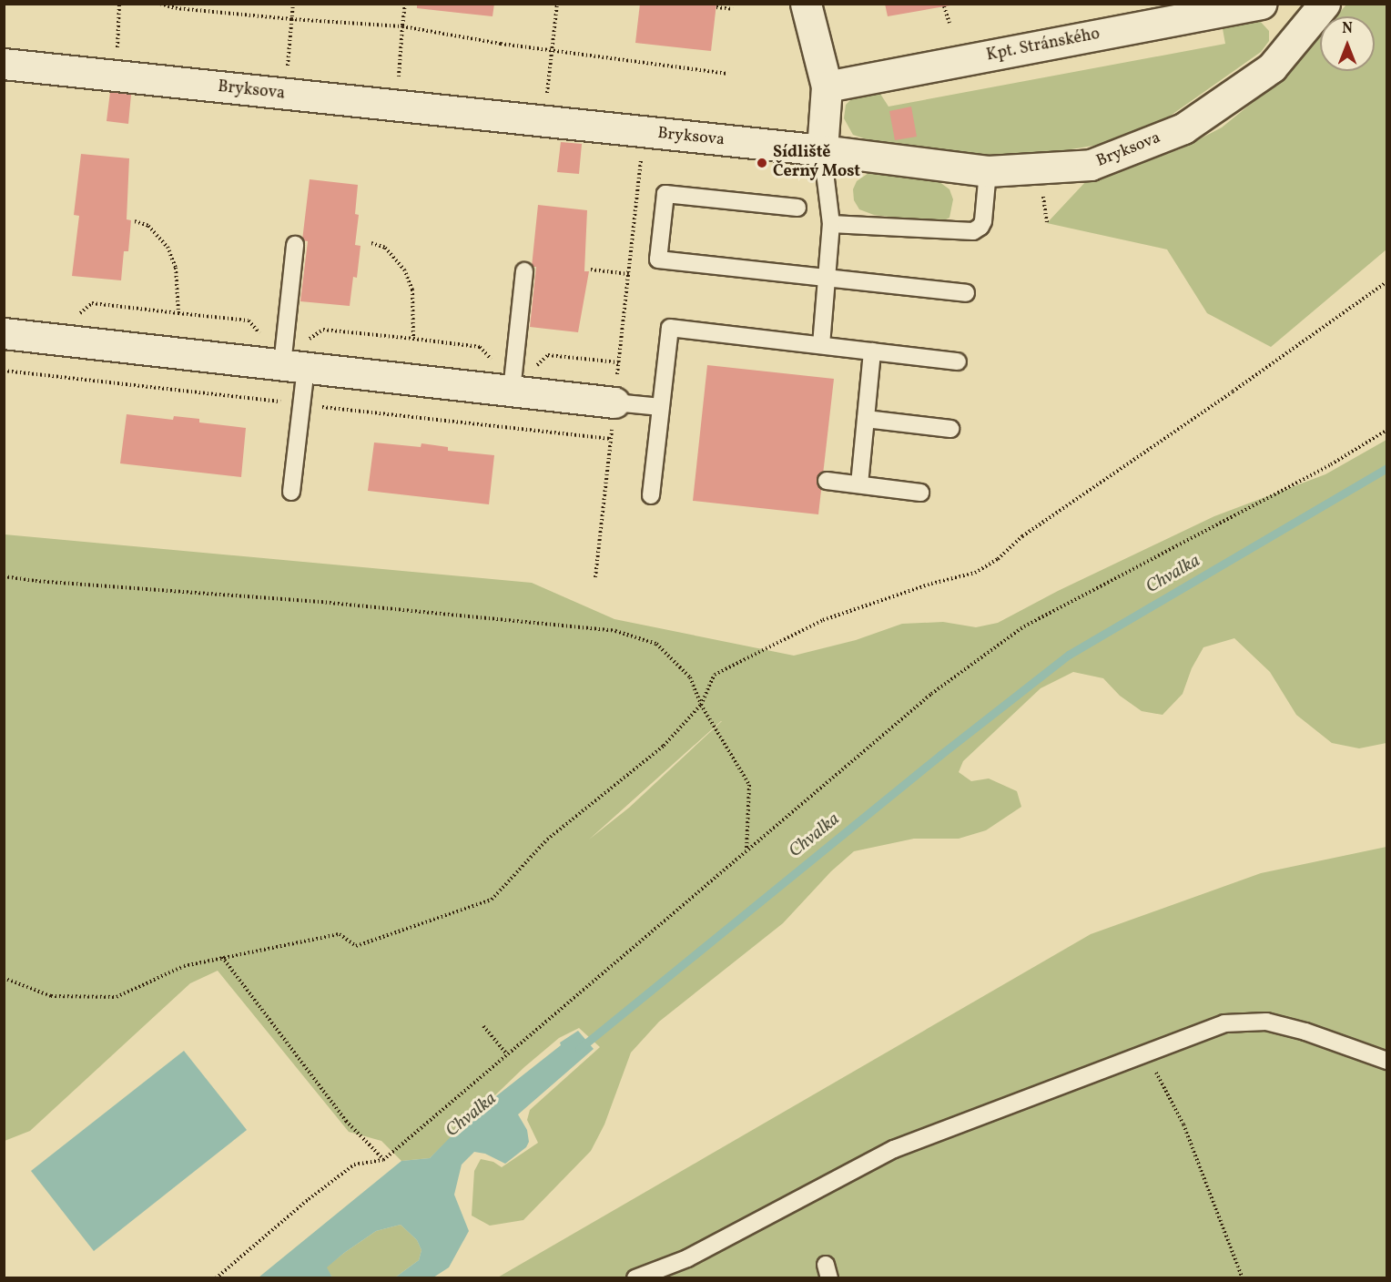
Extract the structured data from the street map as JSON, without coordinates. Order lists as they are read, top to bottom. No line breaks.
{"streets":{"street":["Kpt. Stránského","Bryksova"]},"water":["Chvalka"],"places":["Sídliště Černý Most"],"north":"top"}
